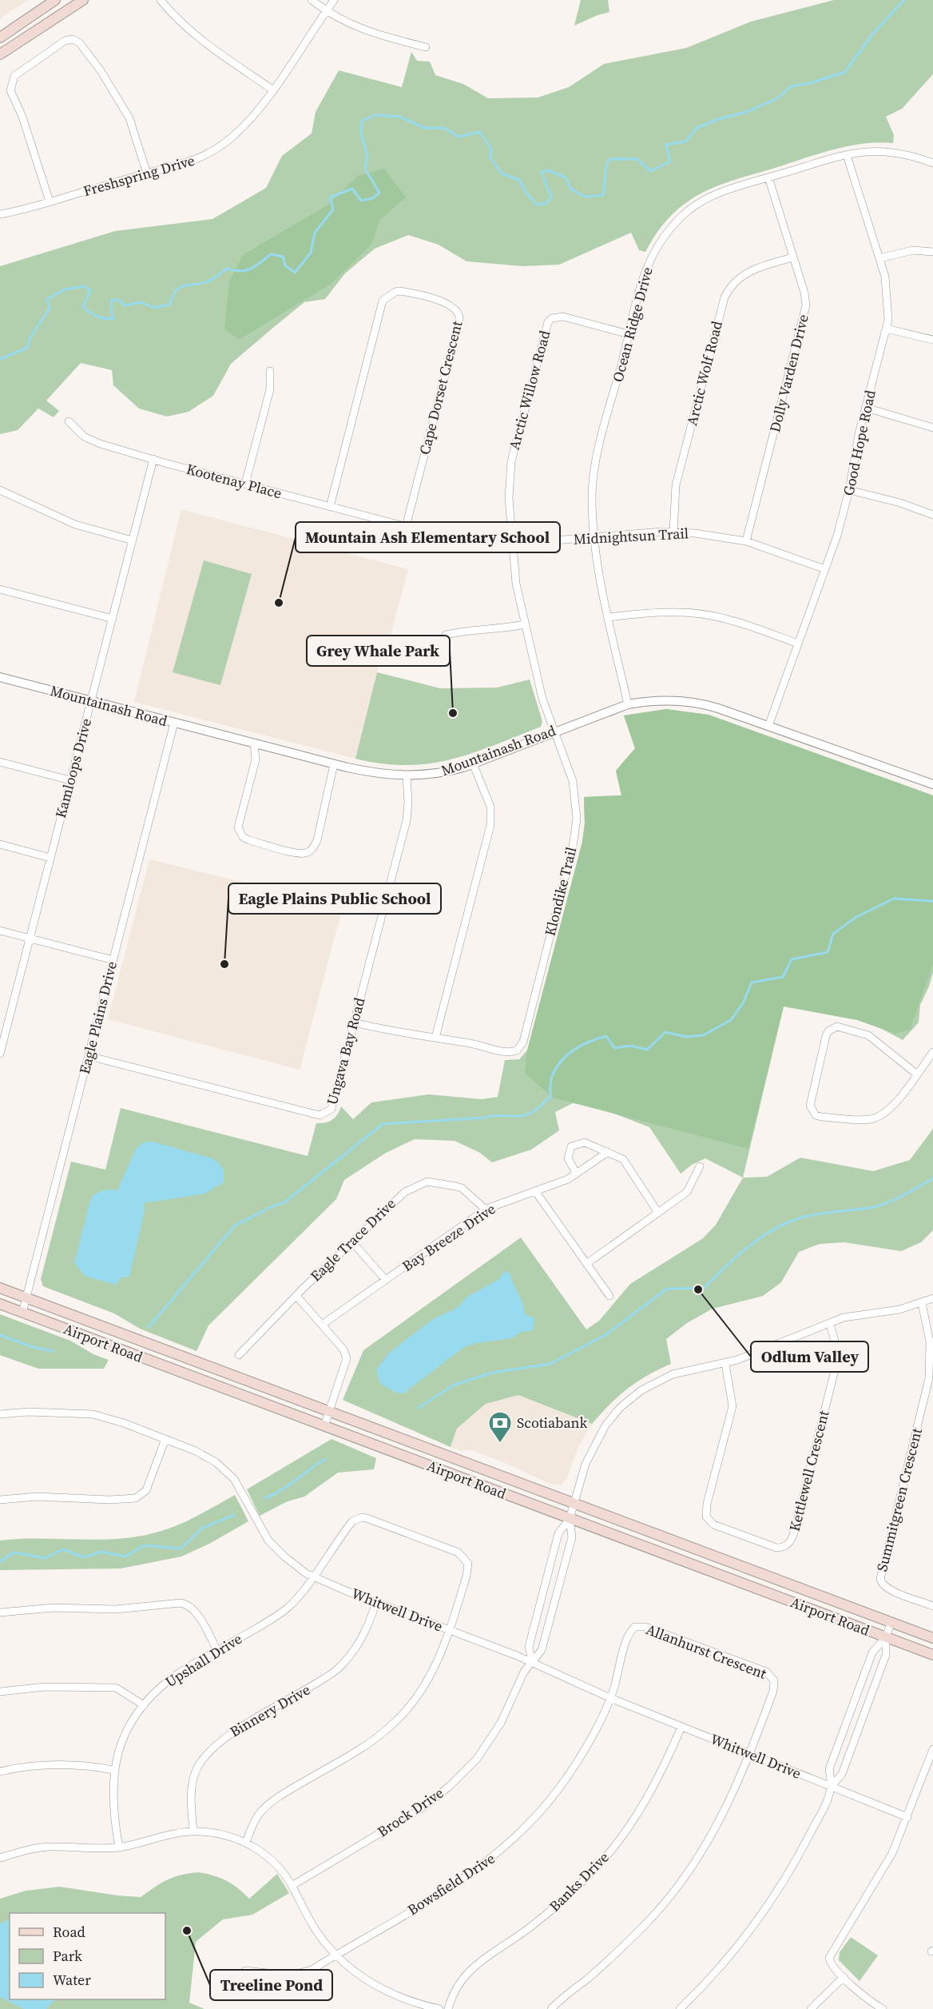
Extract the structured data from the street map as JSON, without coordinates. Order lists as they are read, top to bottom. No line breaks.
{"streets":{"main road":["Airport Road"],"street":["Freshspring Drive","Ocean Ridge Drive","Arctic Wolf Road","Dolly Varden Drive","Cape Dorset Crescent","Arctic Willow Road","Good Hope Road","Kootenay Place","Midnightsun Trail","Mountainash Road","Kamloops Drive","Klondike Trail","Eagle Plains Drive","Ungava Bay Road","Bay Breeze Drive","Eagle Trace Drive","Kettlewell Crescent","Summitgreen Crescent","Whitwell Drive","Allanhurst Crescent","Upshall Drive","Binnery Drive","Brock Drive","Banks Drive","Bowsfield Drive"]},"crossings":[["Ocean Ridge Drive","Dolly Varden Drive"],["Ocean Ridge Drive","Arctic Willow Road"],["Ocean Ridge Drive","Good Hope Road"],["Ocean Ridge Drive","Midnightsun Trail"],["Ocean Ridge Drive","Mountainash Road"],["Arctic Wolf Road","Dolly Varden Drive"],["Arctic Wolf Road","Midnightsun Trail"],["Dolly Varden Drive","Midnightsun Trail"],["Cape Dorset Crescent","Kootenay Place"],["Cape Dorset Crescent","Midnightsun Trail"],["Arctic Willow Road","Midnightsun Trail"],["Arctic Willow Road","Klondike Trail"],["Good Hope Road","Midnightsun Trail"],["Good Hope Road","Mountainash Road"],["Kootenay Place","Midnightsun Trail"],["Kootenay Place","Kamloops Drive"],["Midnightsun Trail","Klondike Trail"],["Mountainash Road","Kamloops Drive"],["Mountainash Road","Klondike Trail"],["Mountainash Road","Eagle Plains Drive"],["Mountainash Road","Ungava Bay Road"],["Eagle Plains Drive","Ungava Bay Road"],["Eagle Plains Drive","Airport Road"],["Bay Breeze Drive","Eagle Trace Drive"],["Airport Road","Brock Drive"],["Kettlewell Crescent","Brock Drive"],["Summitgreen Crescent","Brock Drive"],["Whitwell Drive","Allanhurst Crescent"],["Whitwell Drive","Upshall Drive"],["Whitwell Drive","Binnery Drive"],["Whitwell Drive","Brock Drive"],["Whitwell Drive","Banks Drive"],["Whitwell Drive","Bowsfield Drive"],["Allanhurst Crescent","Bowsfield Drive"]],"places":{"other":["Mountain Ash Elementary School","Grey Whale Park","Eagle Plains Public School","Odlum Valley","Treeline Pond"],"bank":["Scotiabank"]},"legend":["Road","Park","Water"]}
